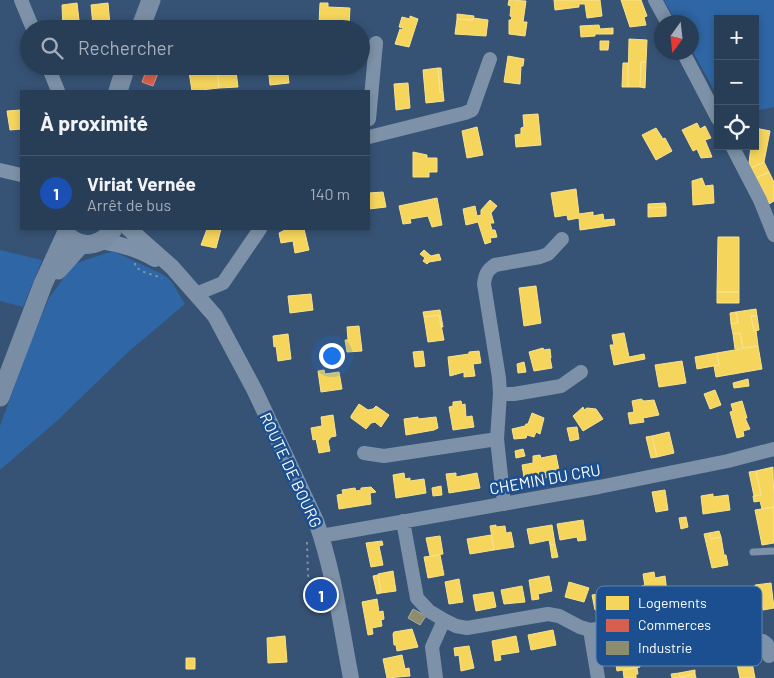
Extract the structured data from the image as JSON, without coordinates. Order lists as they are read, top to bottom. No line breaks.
{"streets":{"street":["ROUTE DE BOURG","CHEMIN DU CRU"]},"crossings":[["ROUTE DE BOURG","CHEMIN DU CRU"]],"legend":["Logements","Commerces","Industrie"],"north":"bottom","page":{"map_buttons":["+","−"],"search":"Rechercher","heading":"À proximité","list":[{"mark":"1","name":"Viriat Vernée","note":"Arrêt de bus","value":"140 m"}],"pins":"1"}}
